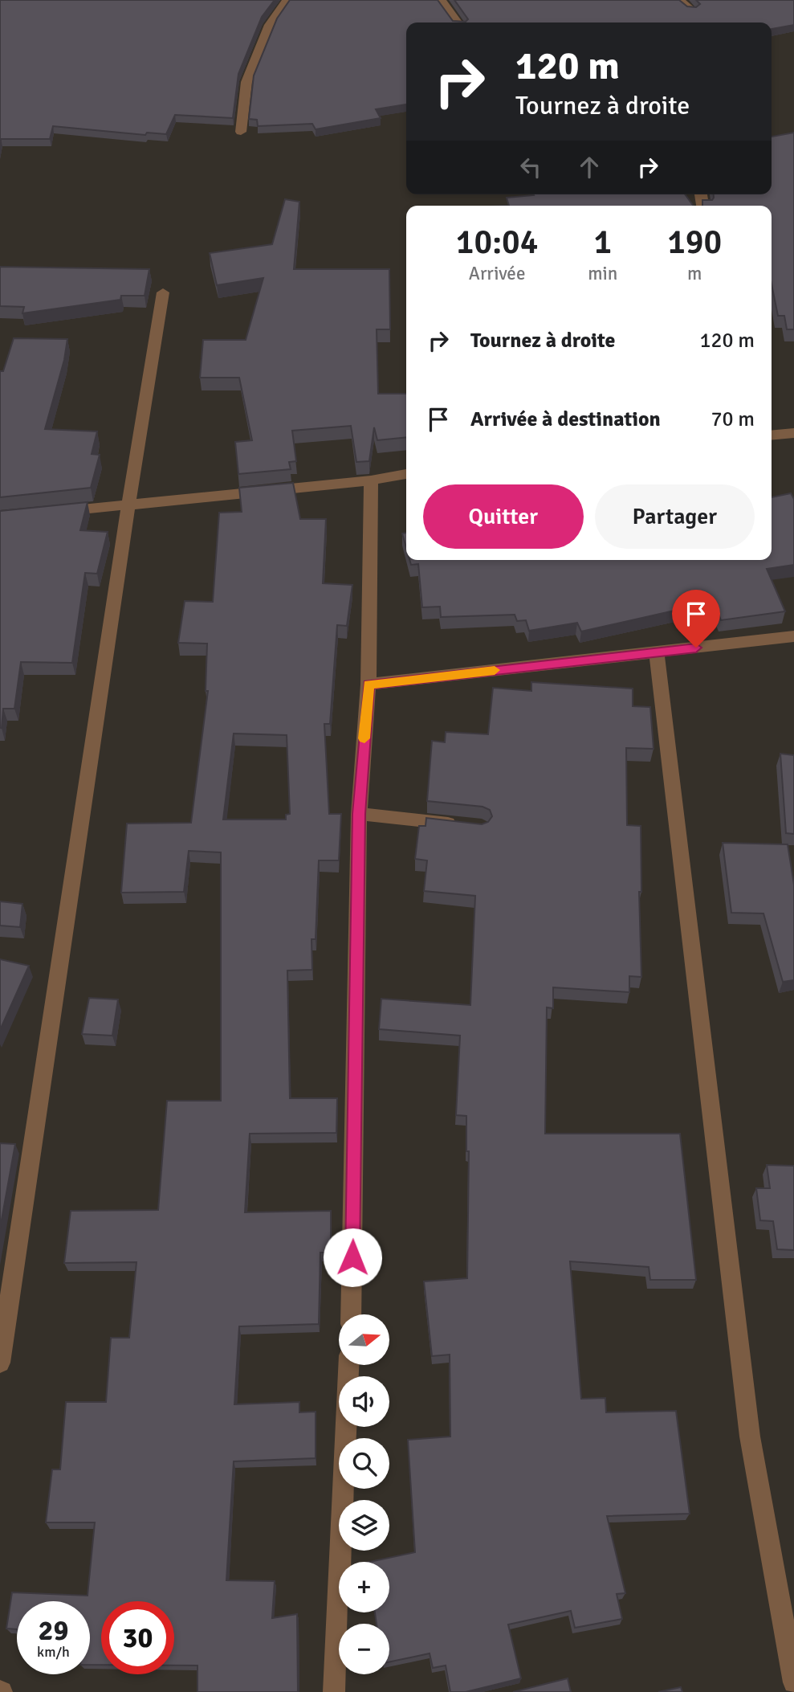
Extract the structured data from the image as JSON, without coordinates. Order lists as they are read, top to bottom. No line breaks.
{"north":"right","page":{"turn":["120 m","Tournez à droite"],"eta":["10:04","Arrivée","1","min","190","m"],"list":[{"name":"Tournez à droite","value":"120 m"},{"name":"Arrivée à destination","value":"70 m"}],"buttons":["Quitter","Partager"],"map_buttons":["+","−"],"speed":"29 km/h","limit":"30"}}
